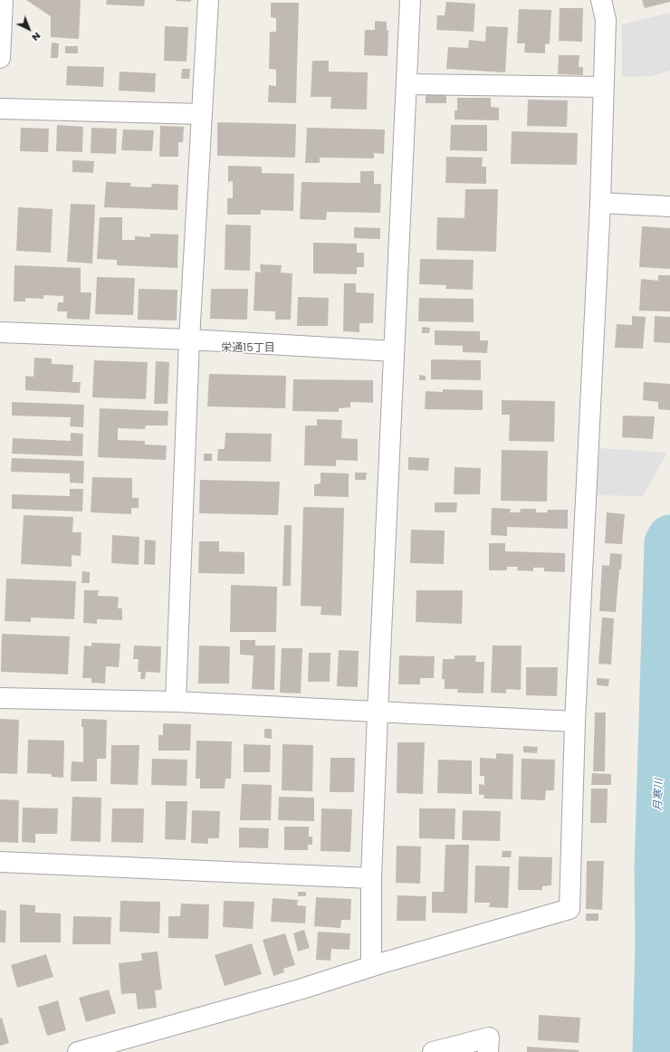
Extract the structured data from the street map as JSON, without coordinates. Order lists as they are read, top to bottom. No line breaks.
{"districts":["栄通15丁目"],"water":["月寒川"],"north":"bottom right"}
